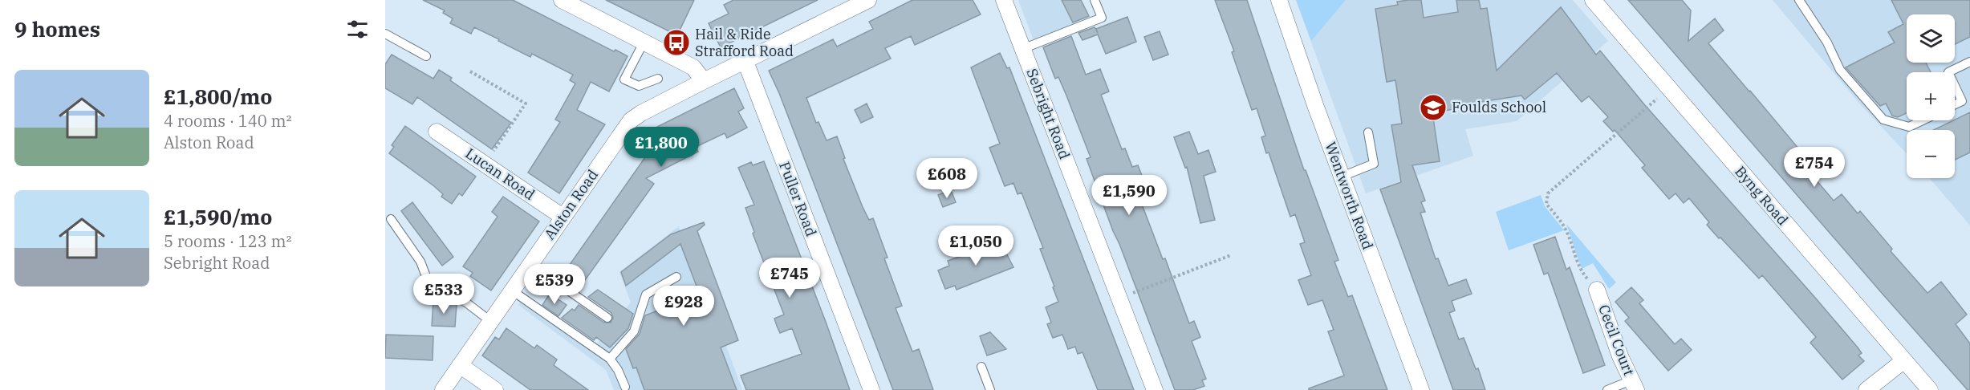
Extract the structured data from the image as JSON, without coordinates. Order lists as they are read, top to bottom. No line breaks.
{"streets":{"street":["Sebright Road","Lucan Road","Wentworth Road","Byng Road","Puller Road","Alston Road","Cecil Court"]},"crossings":[["Lucan Road","Alston Road"],["Puller Road","Alston Road"]],"places":{"bus stop":["Hail & Ride Strafford Road"],"school or university":["Foulds School"]},"page":{"heading":"9 homes","map_buttons":["+","−"],"list":[{"name":"£1,800/mo","note":"4 rooms · 140 m² · Alston Road"},{"name":"£1,590/mo","note":"5 rooms · 123 m² · Sebright Road"}],"price":["£1,800","£754","£608","£1,590","£1,050","£745","£539","£533","£928"]}}
